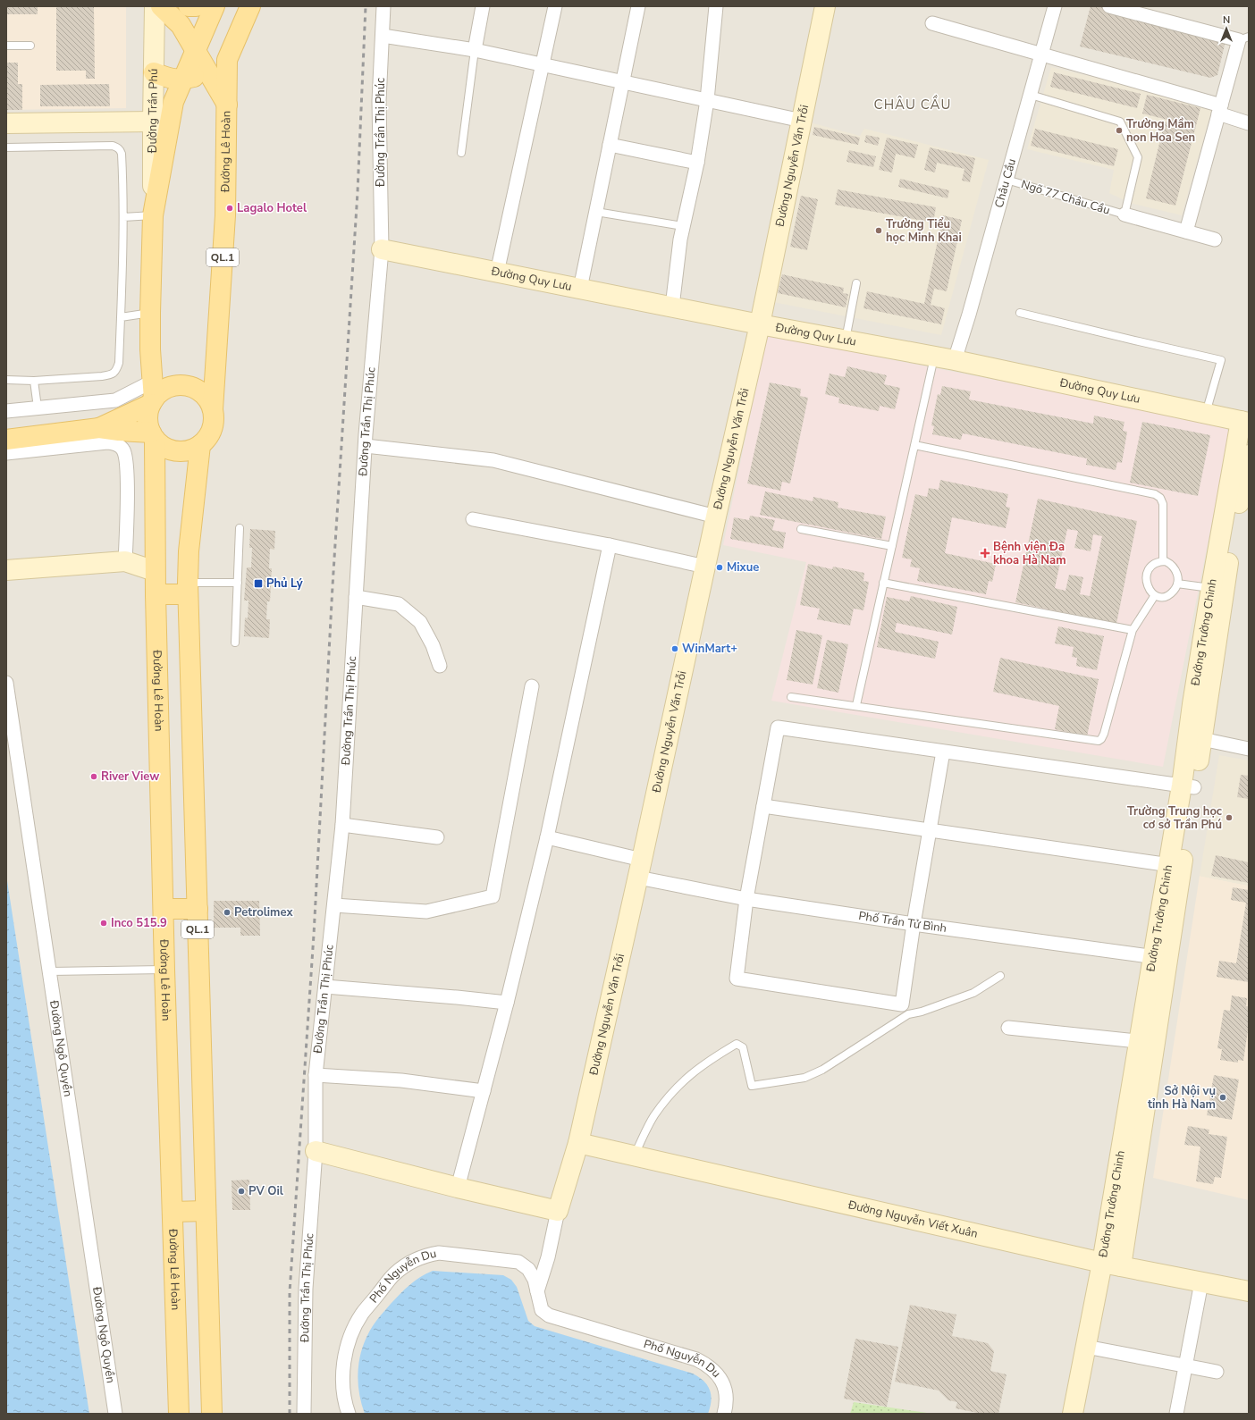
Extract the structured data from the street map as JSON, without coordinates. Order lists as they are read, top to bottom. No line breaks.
{"streets":{"main road":["Đường Lê Hoàn","QL.1"],"street":["Đường Trần Phú","Đường Trần Thị Phúc","Đường Nguyễn Văn Trỗi","Châu Cầu","Đường Quy Lưu","Đường Trường Chinh","Phố Trần Tử Bình","Đường Ngô Quyền","Đường Nguyễn Viết Xuân","Phố Nguyễn Du"],"lane":["Ngõ 77 Châu Cầu"]},"crossings":[["Đường Trần Thị Phúc","Đường Quy Lưu"],["Đường Lê Hoàn","QL.1"],["Đường Nguyễn Văn Trỗi","Đường Quy Lưu"],["Đường Nguyễn Văn Trỗi","Phố Trần Tử Bình"],["Đường Nguyễn Văn Trỗi","Đường Nguyễn Viết Xuân"],["Châu Cầu","Ngõ 77 Châu Cầu"],["Châu Cầu","Đường Quy Lưu"],["Đường Quy Lưu","Đường Trường Chinh"],["Đường Trường Chinh","Phố Trần Tử Bình"],["Đường Trường Chinh","Đường Nguyễn Viết Xuân"]],"districts":["CHÂU CẦU"],"places":{"other":["Trường Mầm non Hoa Sen","Lagalo Hotel","Trường Tiểu học Minh Khai","Mixue","WinMart+","River View","Trường Trung học cơ sở Trần Phú","Petrolimex","Inco 515.9","Sở Nội vụ tỉnh Hà Nam","PV Oil"],"health":["Bệnh viện Đa khoa Hà Nam"],"transit":["Phủ Lý"]},"north":"top"}
